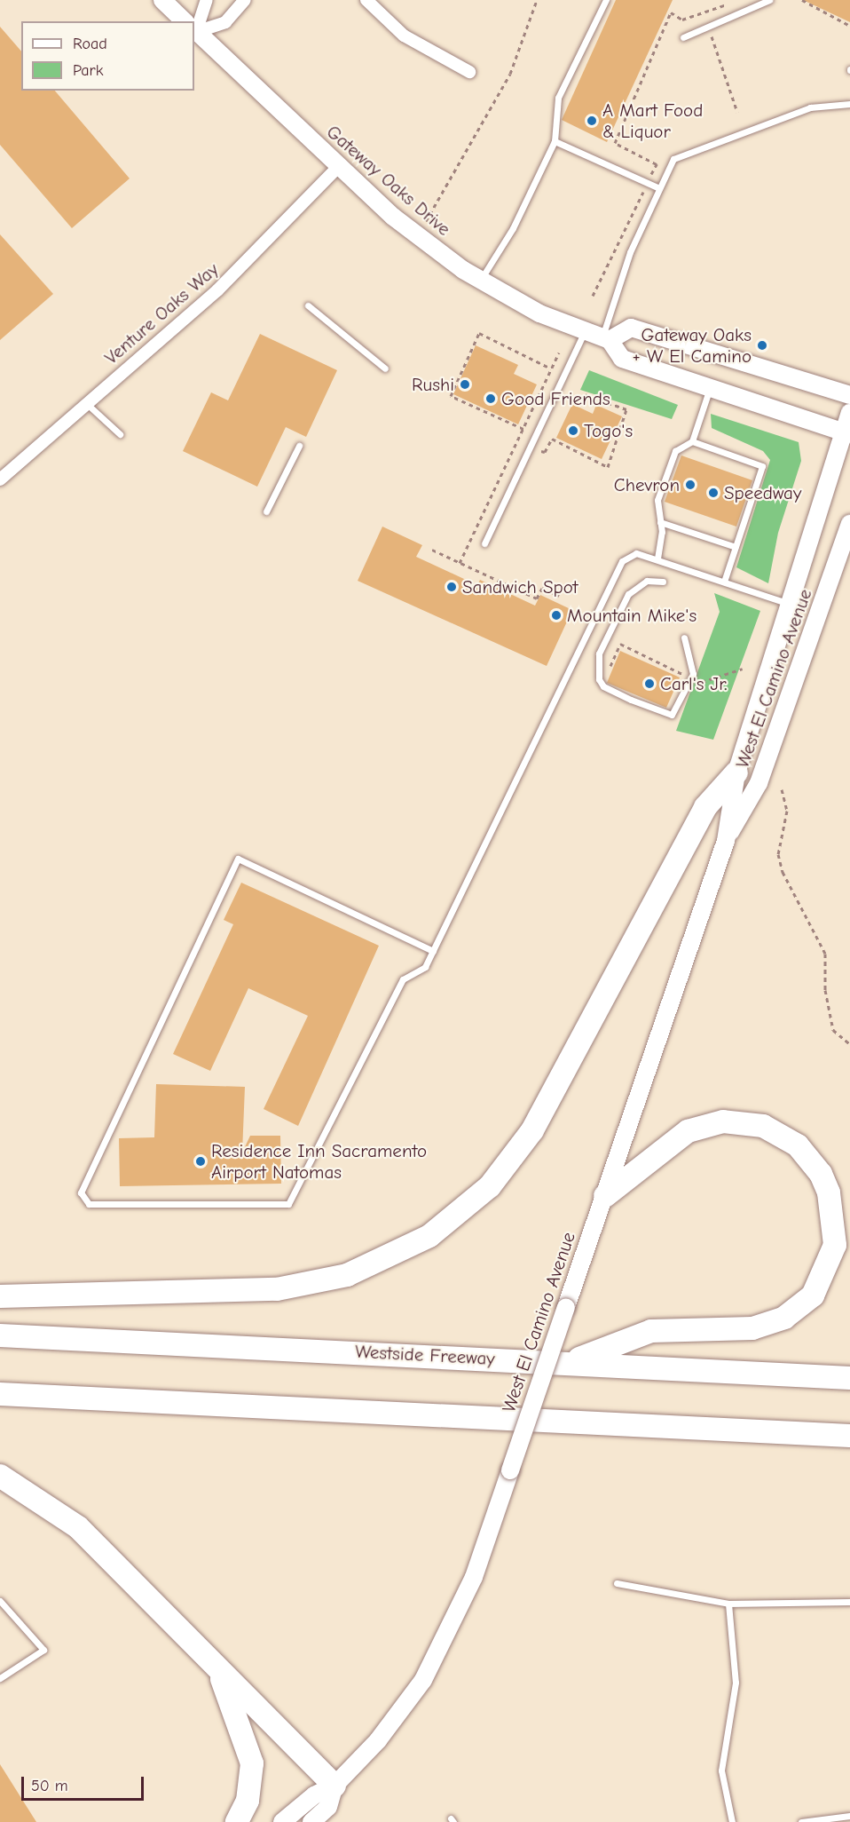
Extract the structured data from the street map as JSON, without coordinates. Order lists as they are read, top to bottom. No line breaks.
{"streets":{"highway":["Westside Freeway"],"main road":["Gateway Oaks Drive","West El Camino Avenue"],"street":["Venture Oaks Way"]},"crossings":[["Gateway Oaks Drive","Venture Oaks Way"]],"places":["A Mart Food & Liquor","Gateway Oaks + W El Camino","Rushi","Good Friends","Togo's","Chevron","Speedway","Sandwich Spot","Mountain Mike's","Carl's Jr.","Residence Inn Sacramento Airport Natomas"],"legend":["Road","Park"],"scale_bar":"50 m"}
